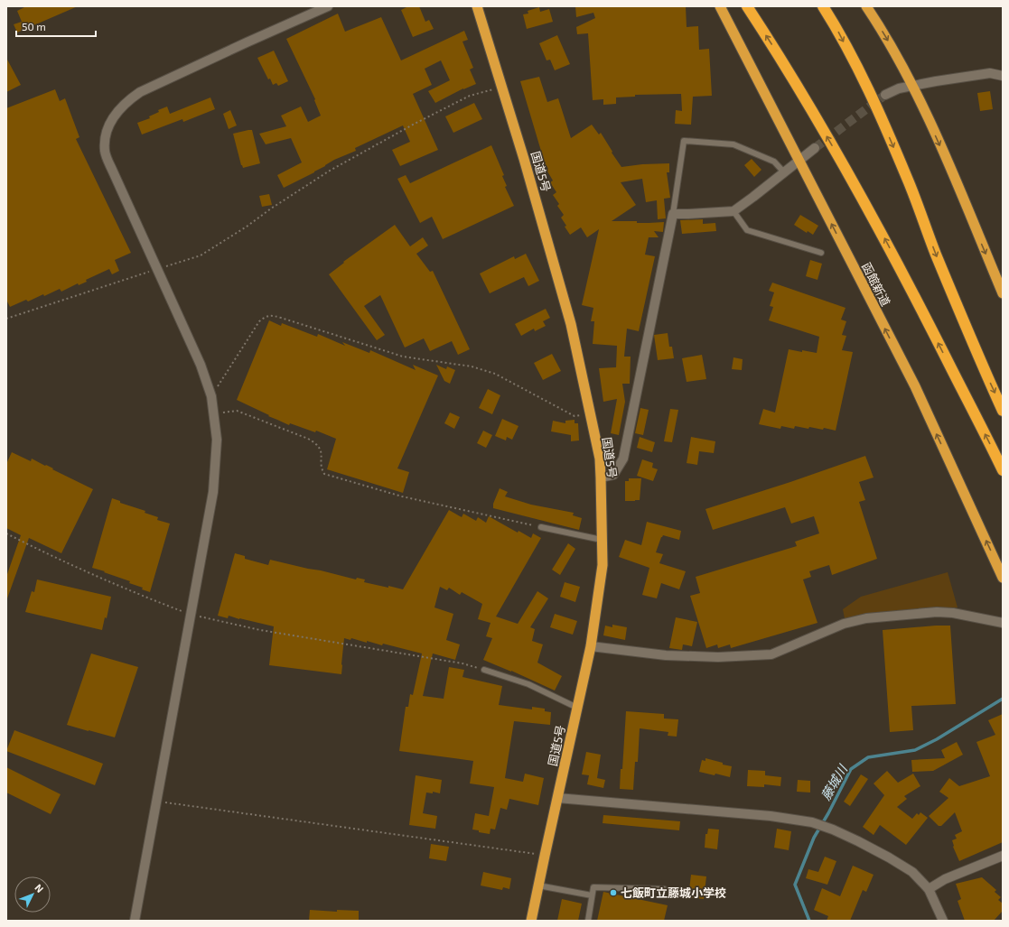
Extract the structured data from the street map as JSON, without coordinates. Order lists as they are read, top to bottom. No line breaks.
{"streets":{"highway":["国道5号","函館新道"]},"water":["藤城川"],"places":["七飯町立藤城小学校"],"scale_bar":"50 m","north":"top right"}
